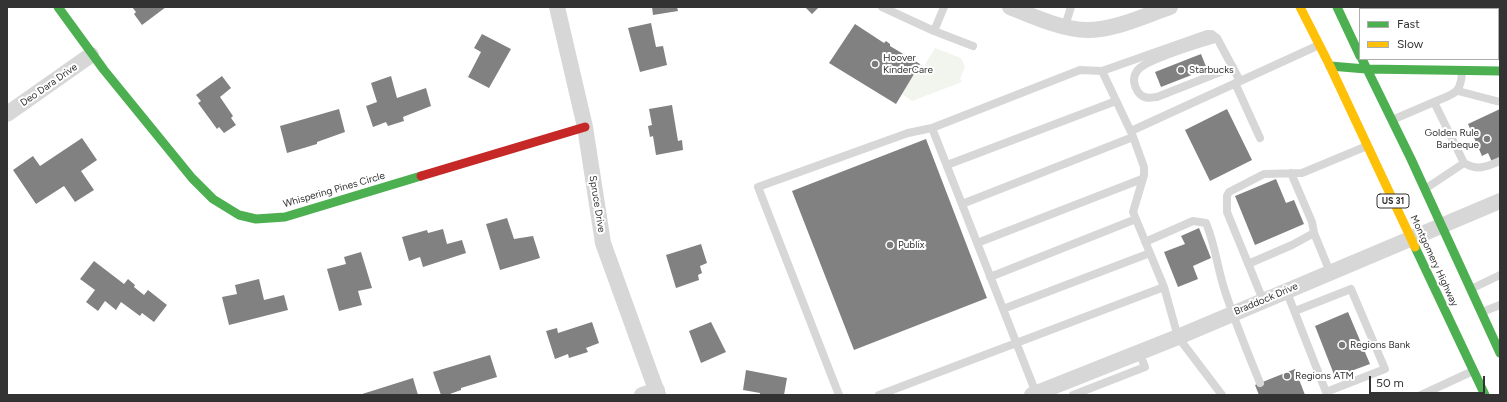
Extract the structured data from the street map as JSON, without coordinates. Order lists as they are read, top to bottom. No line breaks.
{"streets":{"main road":["Whispering Pines Circle","US 31","Montgomery Highway"],"street":["Deo Dara Drive","Spruce Drive","Braddock Drive"]},"crossings":[["Deo Dara Drive","Whispering Pines Circle"],["Whispering Pines Circle","Spruce Drive"],["Montgomery Highway","Braddock Drive"]],"places":["Hoover KinderCare","Starbucks","Golden Rule Barbeque","Publix","Regions Bank","Regions ATM"],"legend":["Fast","Slow"],"scale_bar":"50 m"}
